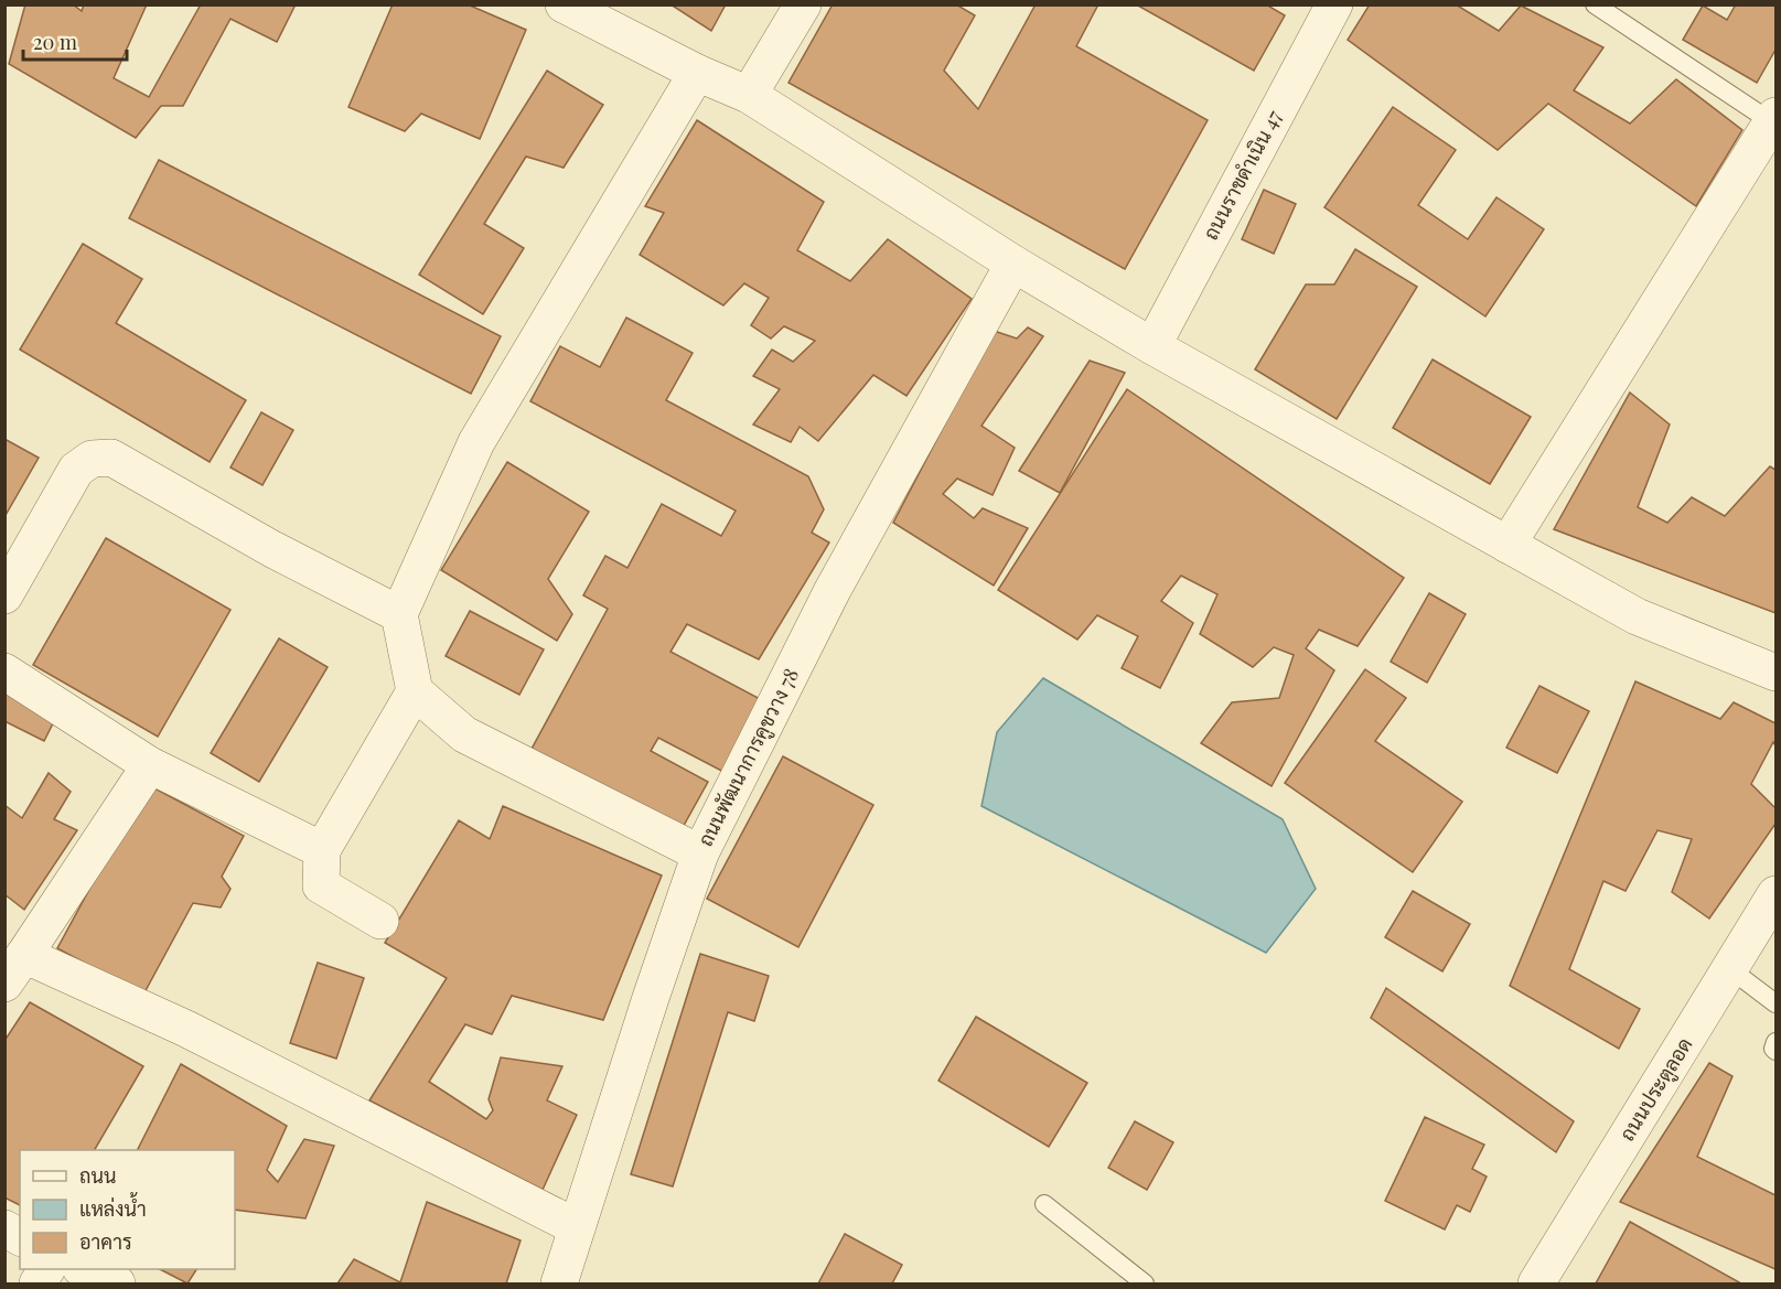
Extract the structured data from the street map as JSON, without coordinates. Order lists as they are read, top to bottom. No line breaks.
{"streets":{"street":["ถนนราขดำเนิน 47","ถนนพัฒนาการคูขวาง 78","ถนนประตูลอด"]},"legend":["ถนน","แหล่งน้ำ","อาคาร"],"scale_bar":"20 m"}
